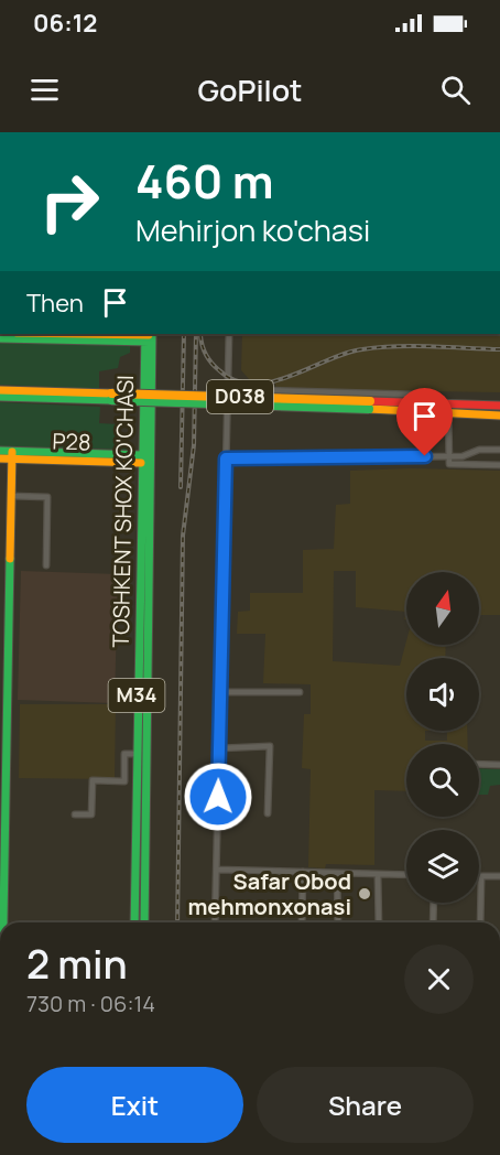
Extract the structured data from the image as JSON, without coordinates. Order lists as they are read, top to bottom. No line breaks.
{"streets":{"main road":["D038","Р28","TOSHKENT SHOX KO'CHASI","M34"]},"crossings":[["Р28","TOSHKENT SHOX KO'CHASI"]],"places":["Safar Obod mehmonxonasi"],"north":"top","page":{"status":"06:12","header":"GoPilot","turn":["460 m","Mehirjon ko'chasi"],"then":"Then","heading":["2 min","730 m · 06:14"],"buttons":["Exit","Share"]}}
